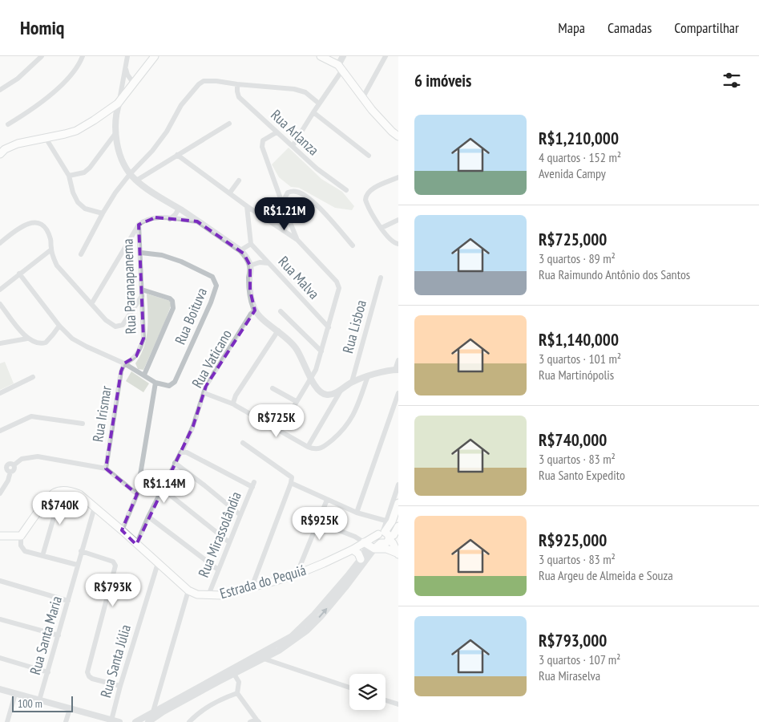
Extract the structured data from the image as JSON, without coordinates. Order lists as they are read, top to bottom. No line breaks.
{"streets":{"main road":["Estrada do Pequiá"],"street":["Rua Arlanza","Rua Malva","Rua Paranapanema","Rua Boituva","Rua Lisboa","Rua Vaticano","Rua Irismar","Rua Mirassolândia","Rua Santa Maria","Rua Santa Júlia"]},"crossings":[["Rua Paranapanema","Rua Boituva"],["Rua Paranapanema","Rua Irismar"],["Rua Vaticano","Rua Mirassolândia"],["Rua Vaticano","Estrada do Pequiá"],["Rua Mirassolândia","Estrada do Pequiá"],["Estrada do Pequiá","Rua Santa Maria"],["Estrada do Pequiá","Rua Santa Júlia"]],"scale_bar":"100 m","page":{"header":"Homiq","nav":["Mapa","Camadas","Compartilhar"],"heading":"6 imóveis","list":[{"name":"R$1,210,000","note":"4 quartos · 152 m² · Avenida Campy"},{"name":"R$725,000","note":"3 quartos · 89 m² · Rua Raimundo Antônio dos Santos"},{"name":"R$1,140,000","note":"3 quartos · 101 m² · Rua Martinópolis"},{"name":"R$740,000","note":"3 quartos · 83 m² · Rua Santo Expedito"},{"name":"R$925,000","note":"3 quartos · 83 m² · Rua Argeu de Almeida e Souza"},{"name":"R$793,000","note":"3 quartos · 107 m² · Rua Miraselva"}],"price":["R$1.21M","R$725K","R$1.14M","R$740K","R$925K","R$793K"],"scale":"100 m"}}
